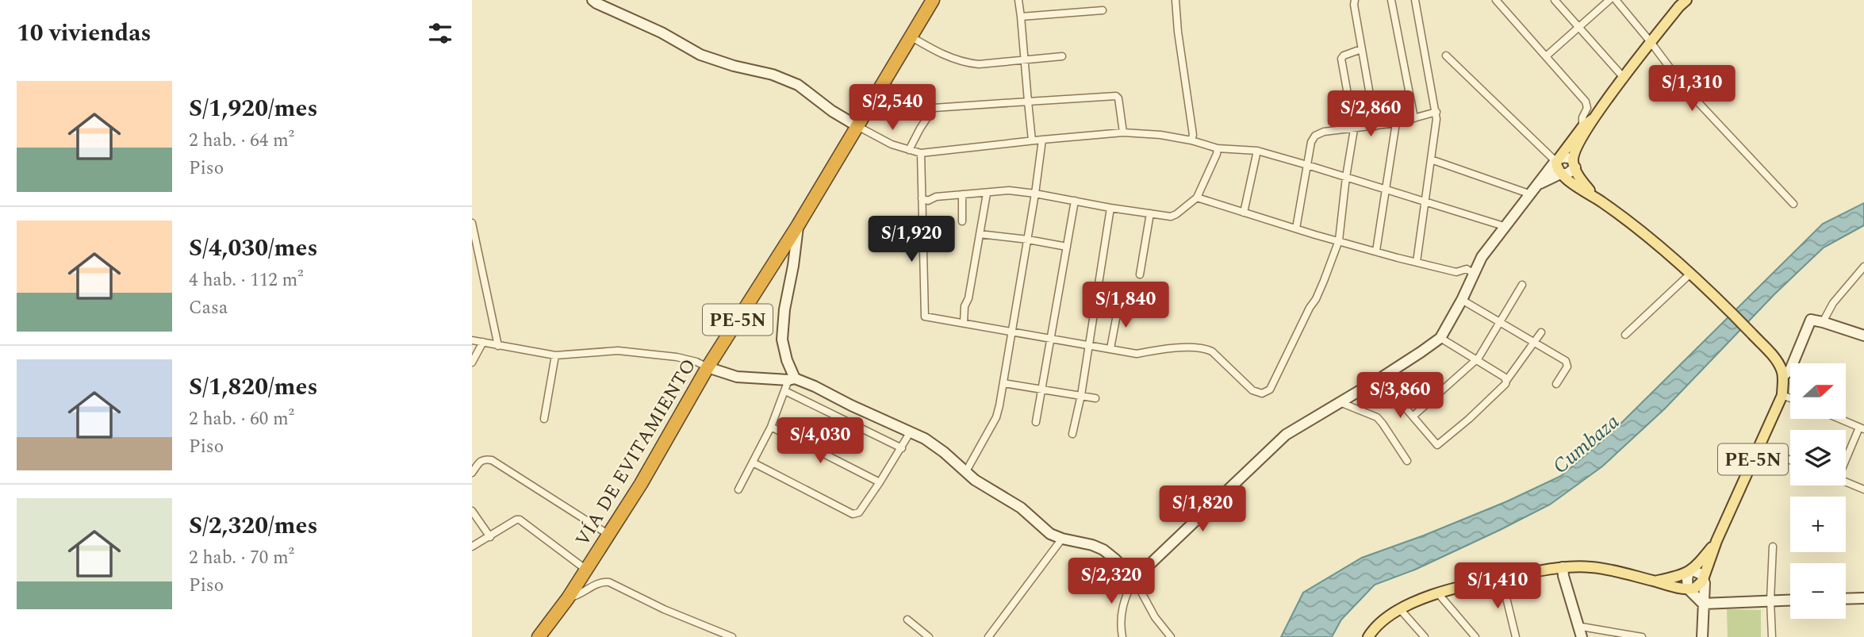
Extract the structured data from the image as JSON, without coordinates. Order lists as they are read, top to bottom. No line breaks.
{"streets":{"highway":["PE-5N","VÍA DE EVITAMIENTO"]},"water":["Cumbaza"],"north":"right","page":{"heading":"10 viviendas","price":["S/1,310","S/2,540","S/2,860","S/1,920","S/1,840","S/3,860","S/4,030","S/1,820","S/2,320","S/1,410"],"list":[{"name":"S/1,920/mes","note":"2 hab. · 64 m² · Piso"},{"name":"S/4,030/mes","note":"4 hab. · 112 m² · Casa"},{"name":"S/1,820/mes","note":"2 hab. · 60 m² · Piso"},{"name":"S/2,320/mes","note":"2 hab. · 70 m² · Piso"}],"map_buttons":["+","−"]}}
